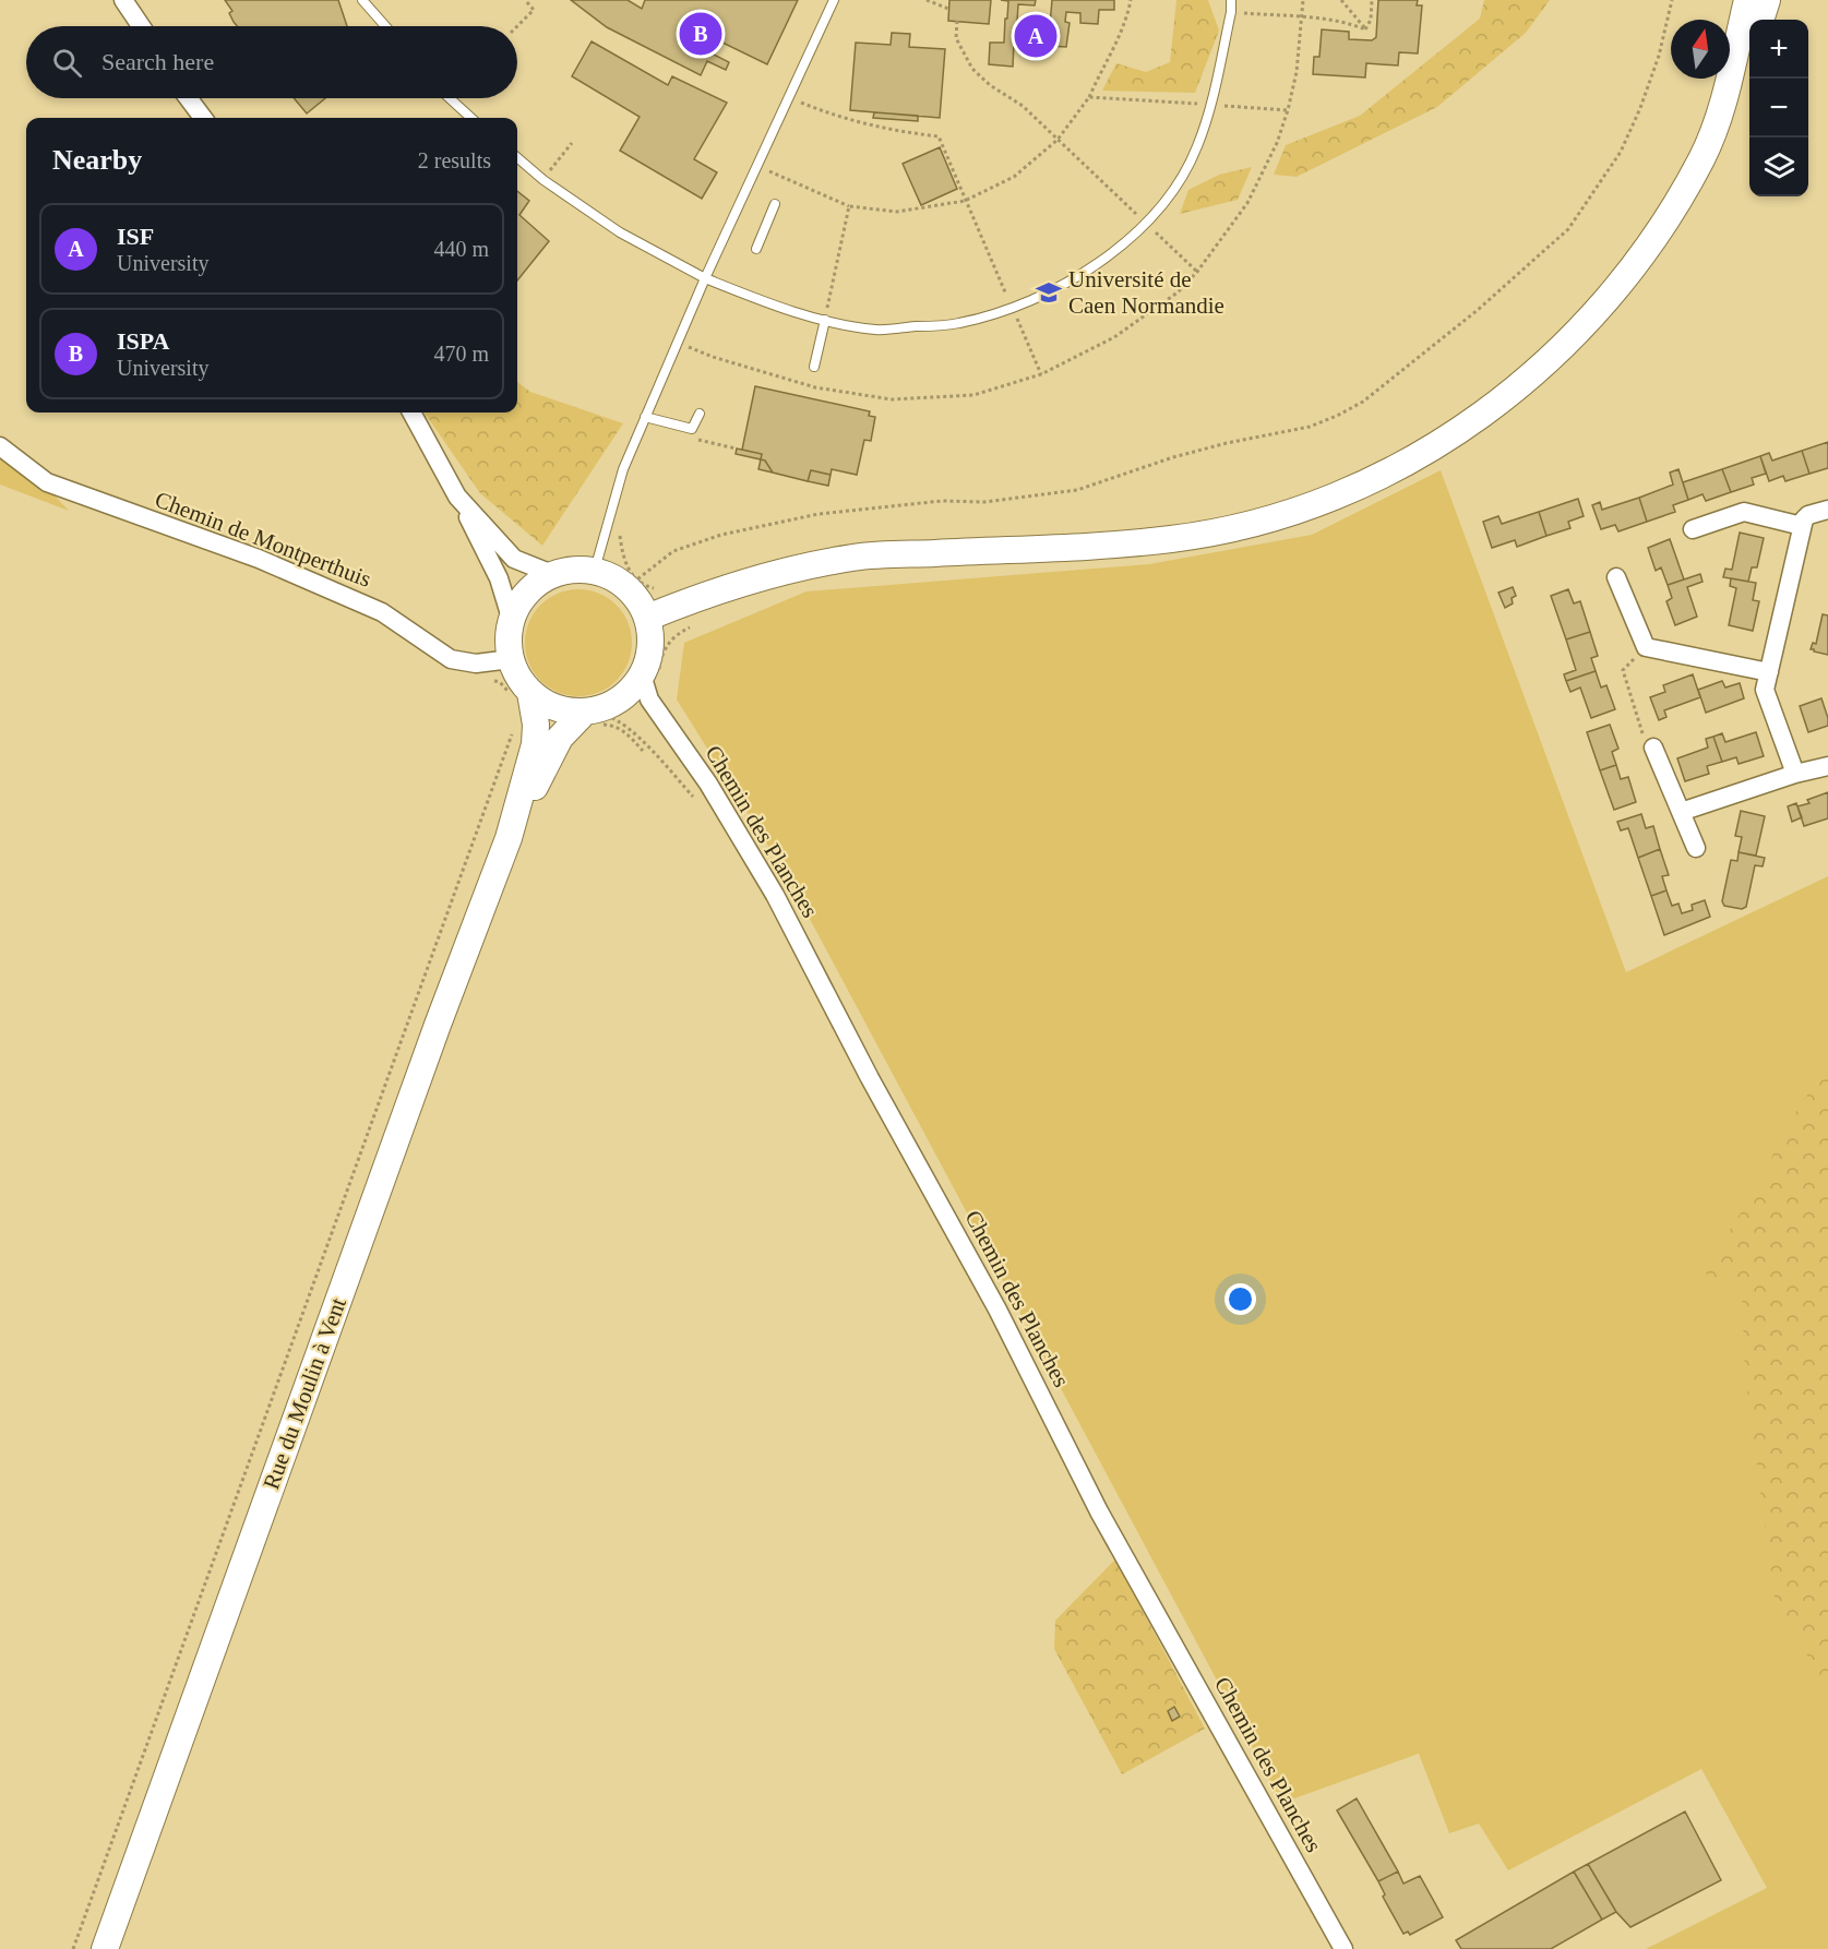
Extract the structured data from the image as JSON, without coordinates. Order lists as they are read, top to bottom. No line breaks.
{"streets":{"main road":["Rue du Moulin à Vent"],"street":["Chemin de Montperthuis","Chemin des Planches"]},"crossings":[["Chemin de Montperthuis","Chemin des Planches"]],"places":{"school or university":["Université de Caen Normandie"]},"north":"top","page":{"pins":["B","A"],"map_buttons":["+","−"],"search":"Search here","heading":["Nearby","2 results"],"list":[{"mark":"A","name":"ISF","note":"University","value":"440 m"},{"mark":"B","name":"ISPA","note":"University","value":"470 m"}]}}
